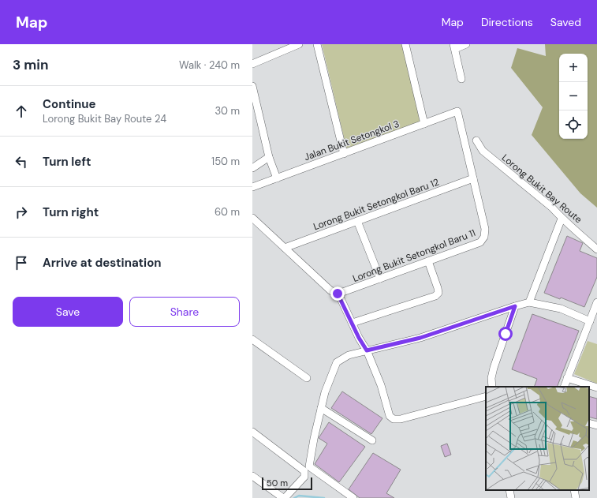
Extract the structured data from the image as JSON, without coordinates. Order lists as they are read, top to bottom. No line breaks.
{"streets":{"street":["Jalan Bukit Setongkol 3","Lorong Bukit Bay Route","Lorong Bukit Setongkol Baru 12","Lorong Bukit Setongkol Baru 11"]},"crossings":[["Jalan Bukit Setongkol 3","Lorong Bukit Setongkol Baru 12"],["Jalan Bukit Setongkol 3","Lorong Bukit Setongkol Baru 11"],["Lorong Bukit Setongkol Baru 12","Lorong Bukit Setongkol Baru 11"]],"scale_bar":"50 m","page":{"header":"Map","nav":["Map","Directions","Saved"],"heading":["3 min","Walk · 240 m"],"map_buttons":["+","−"],"list":[["Continue","Lorong Bukit Bay Route 24","30 m"],["Turn left","150 m"],["Turn right","60 m"],"Arrive at destination"],"buttons":["Save","Share"],"scale":"50 m"}}
